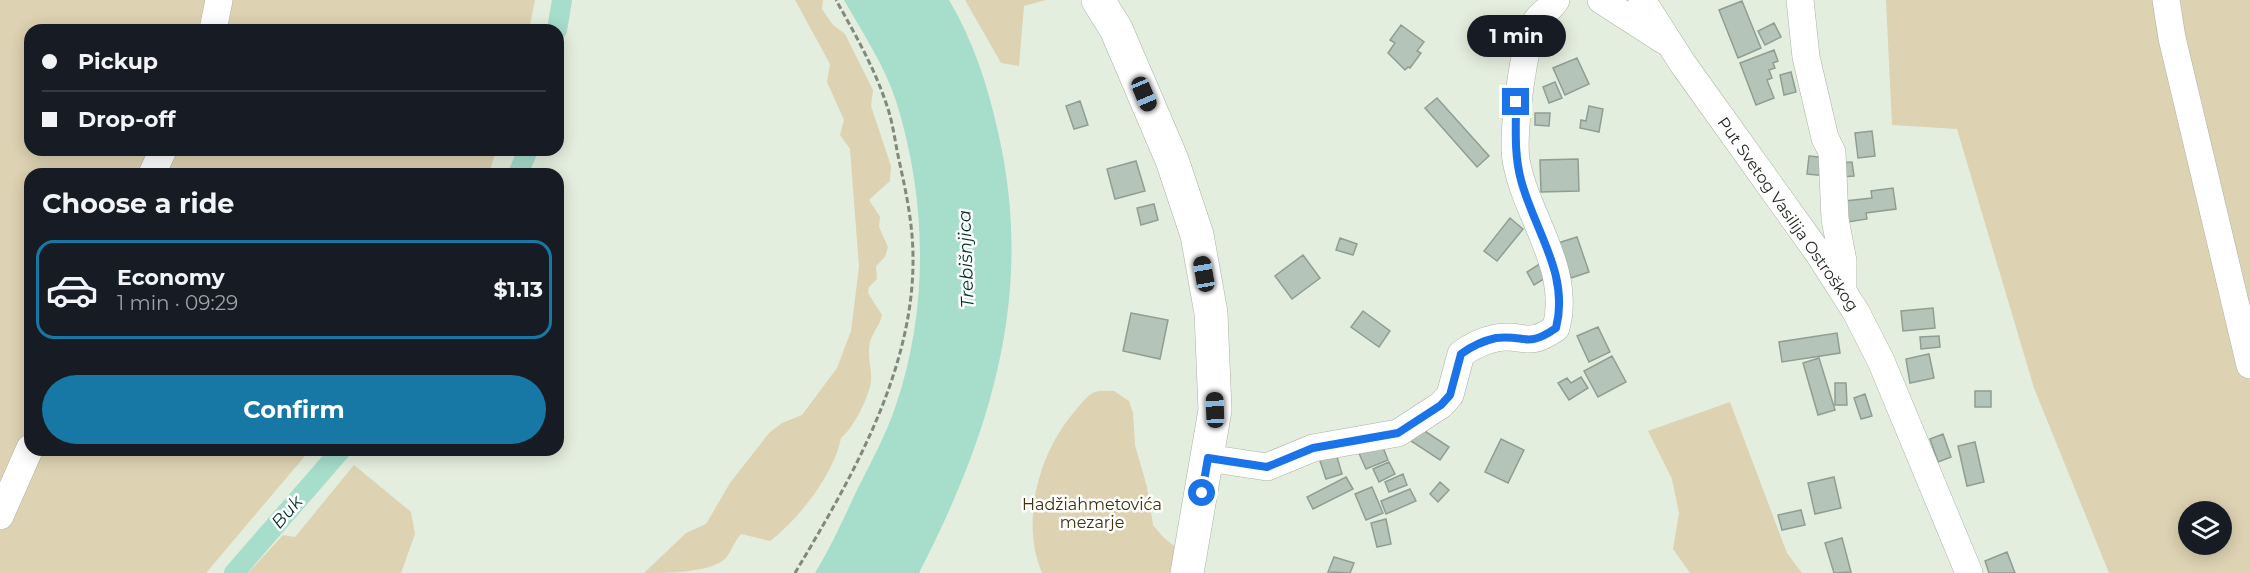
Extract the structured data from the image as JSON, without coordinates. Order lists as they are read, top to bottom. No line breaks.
{"streets":{"street":["Put Svetog Vasilija Ostroškog"]},"water":["Trebišnjica","Buk"],"parks":["Hadžiahmetovića mezarje"],"page":{"bubble":"1 min","banner":["Pickup","Drop-off"],"heading":"Choose a ride","list":[{"name":"Economy","note":"1 min · 09:29","value":"$1.13"}],"buttons":"Confirm"}}
